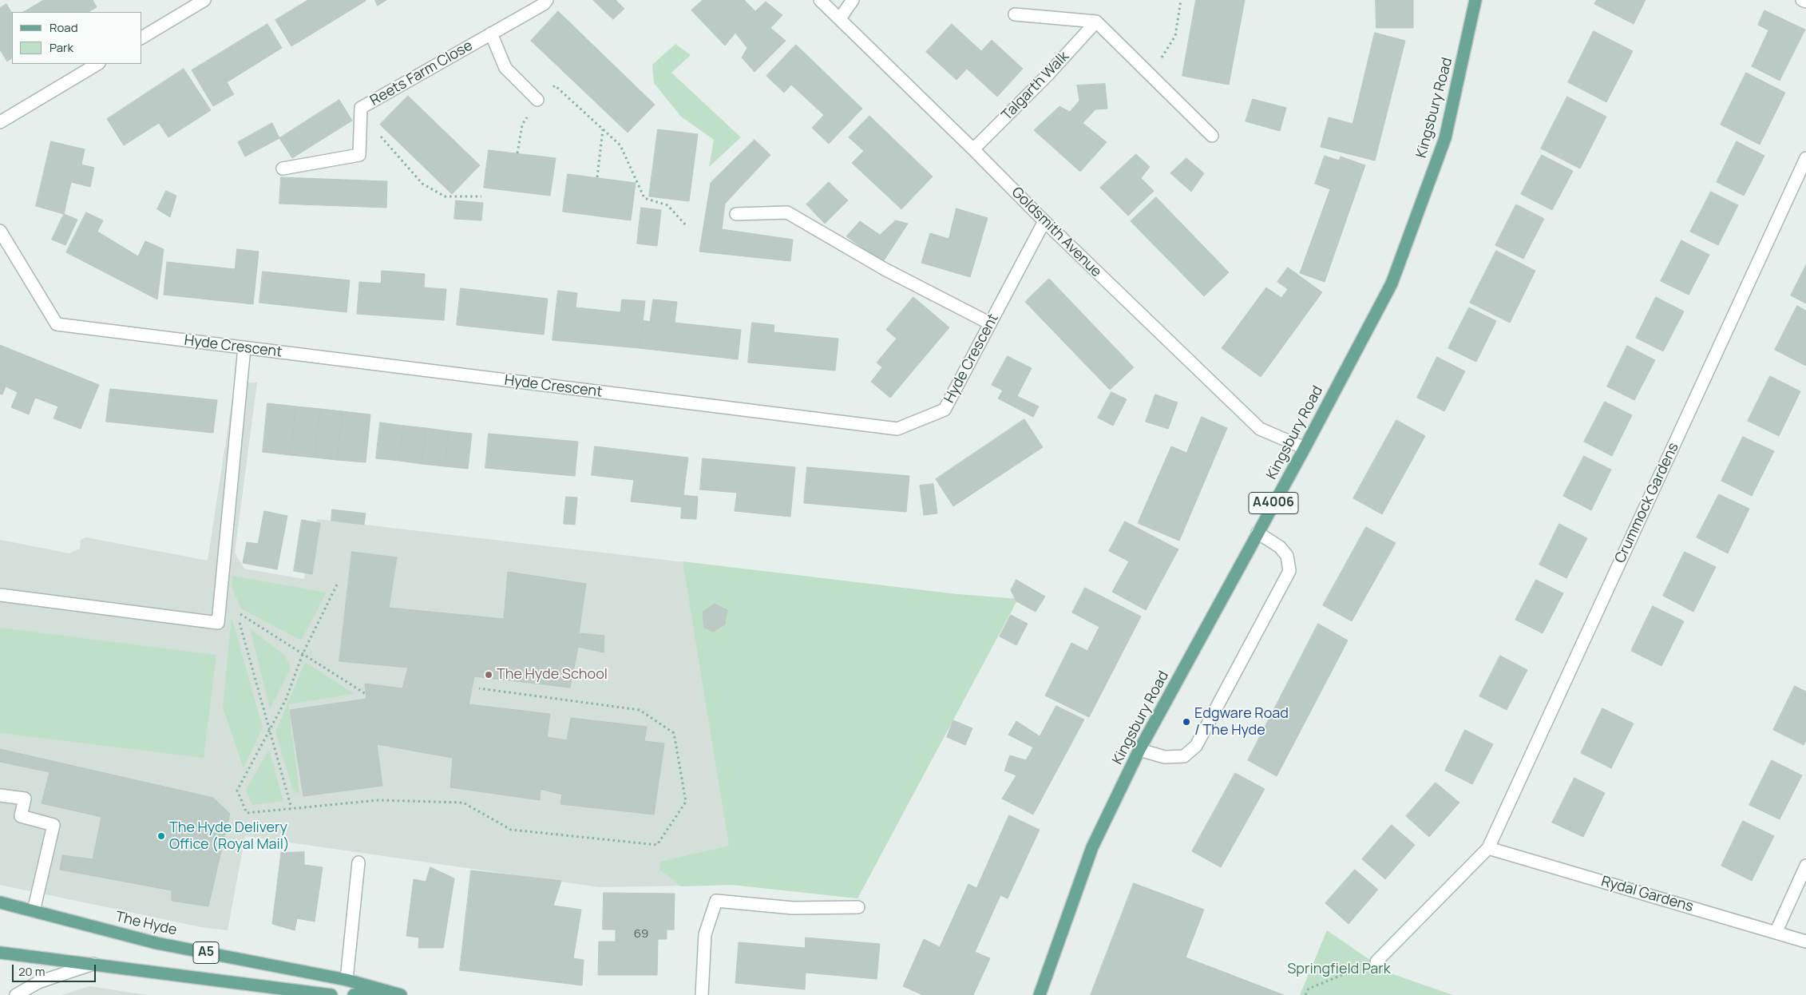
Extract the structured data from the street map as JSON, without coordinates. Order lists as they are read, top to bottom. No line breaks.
{"streets":{"main road":["Kingsbury Road","A4006","The Hyde","A5"],"street":["Reets Farm Close","Talgarth Walk","Goldsmith Avenue","Hyde Crescent","Crummock Gardens","Rydal Gardens"]},"crossings":[["Talgarth Walk","Goldsmith Avenue"],["Kingsbury Road","Goldsmith Avenue"],["Goldsmith Avenue","Hyde Crescent"],["Crummock Gardens","Rydal Gardens"]],"parks":["Springfield Park"],"places":["The Hyde School","Edgware Road / The Hyde","The Hyde Delivery Office (Royal Mail)"],"house_numbers":["69"],"legend":["Road","Park"],"scale_bar":"20 m"}
